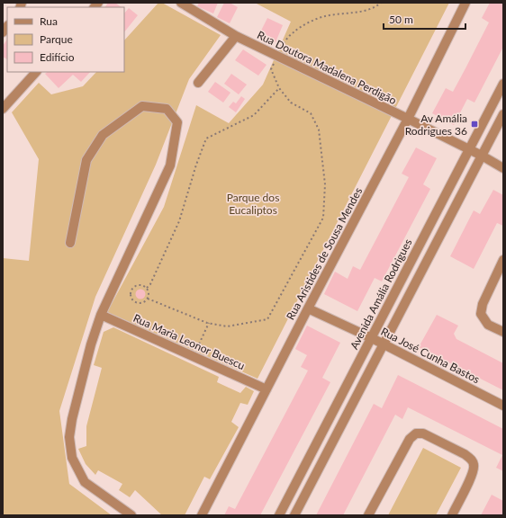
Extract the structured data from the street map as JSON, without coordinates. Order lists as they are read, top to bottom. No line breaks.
{"streets":{"street":["Rua Doutora Madalena Perdigão","Rua Aristides de Sousa Mendes","Avenida Amália Rodrigues","Rua Maria Leonor Buescu","Rua José Cunha Bastos"]},"crossings":[["Rua Doutora Madalena Perdigão","Rua Aristides de Sousa Mendes"],["Rua Doutora Madalena Perdigão","Avenida Amália Rodrigues"],["Rua Aristides de Sousa Mendes","Rua Maria Leonor Buescu"],["Rua Aristides de Sousa Mendes","Rua José Cunha Bastos"],["Avenida Amália Rodrigues","Rua José Cunha Bastos"]],"parks":["Parque dos Eucaliptos"],"places":{"transit":["Av Amália Rodrigues 36"]},"legend":["Rua","Parque","Edifício"],"scale_bar":"50 m"}
